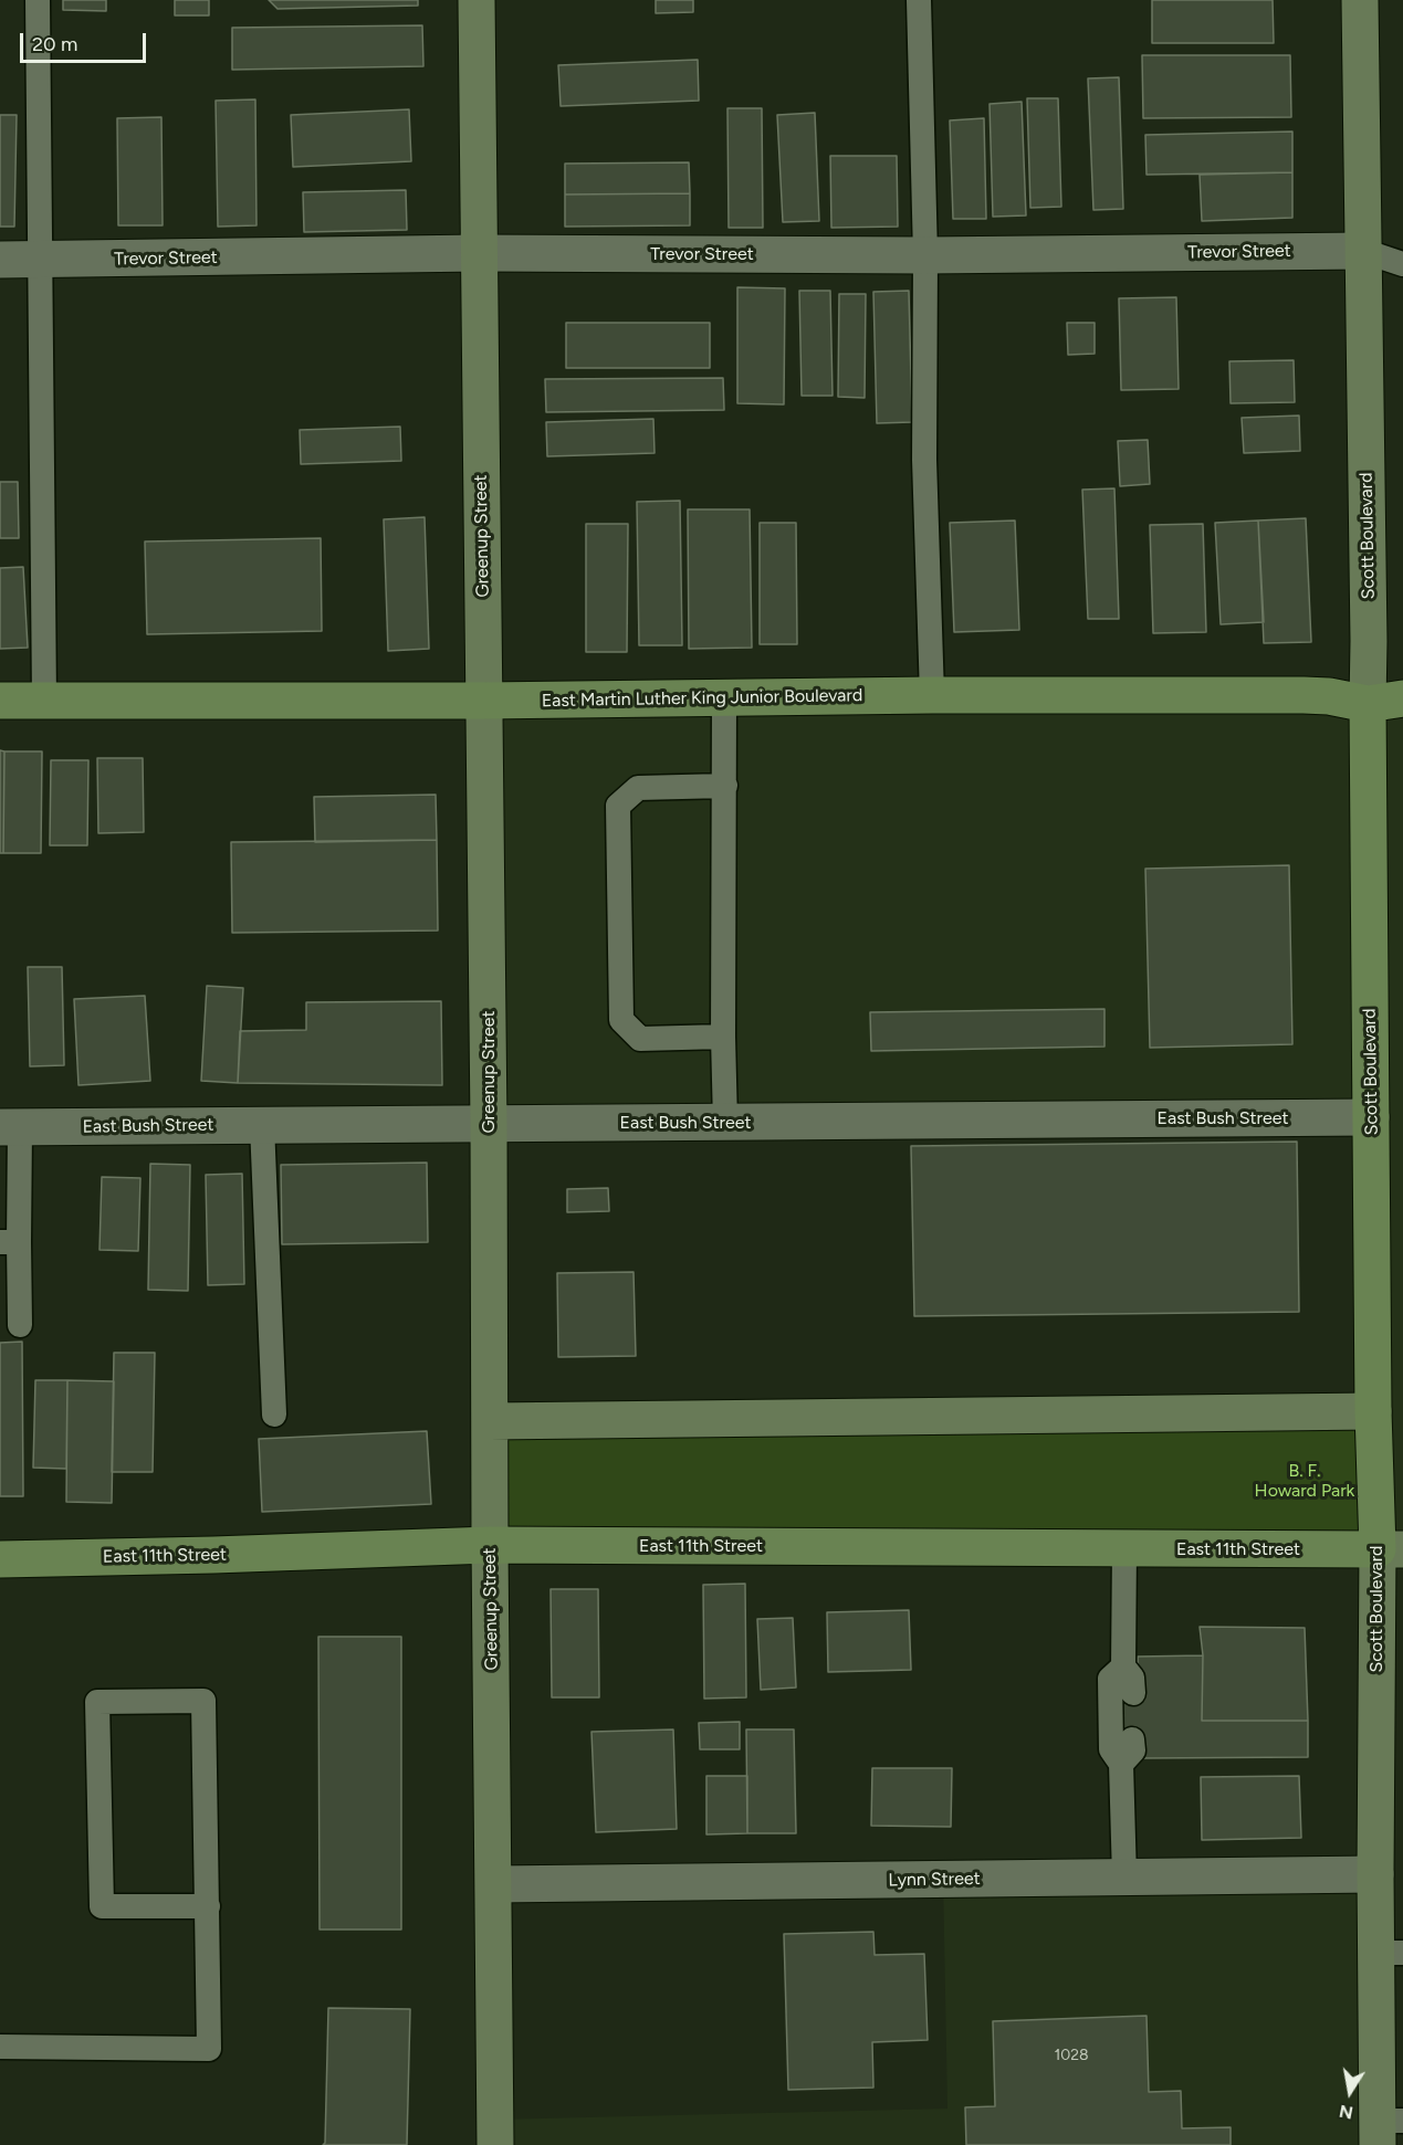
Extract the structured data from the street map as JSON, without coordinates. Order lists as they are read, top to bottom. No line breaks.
{"streets":{"main road":["Greenup Street","Scott Boulevard","East Martin Luther King Junior Boulevard","East 11th Street"],"street":["Trevor Street","East Bush Street","Lynn Street"]},"crossings":[["Trevor Street","Greenup Street"],["Trevor Street","Scott Boulevard"],["Greenup Street","East Martin Luther King Junior Boulevard"],["Greenup Street","East Bush Street"],["Greenup Street","East 11th Street"],["Greenup Street","Lynn Street"],["Scott Boulevard","East Martin Luther King Junior Boulevard"],["Scott Boulevard","East Bush Street"],["Scott Boulevard","East 11th Street"],["Scott Boulevard","Lynn Street"]],"parks":["B. F. Howard Park"],"house_numbers":["1028"],"scale_bar":"20 m","north":"bottom"}
